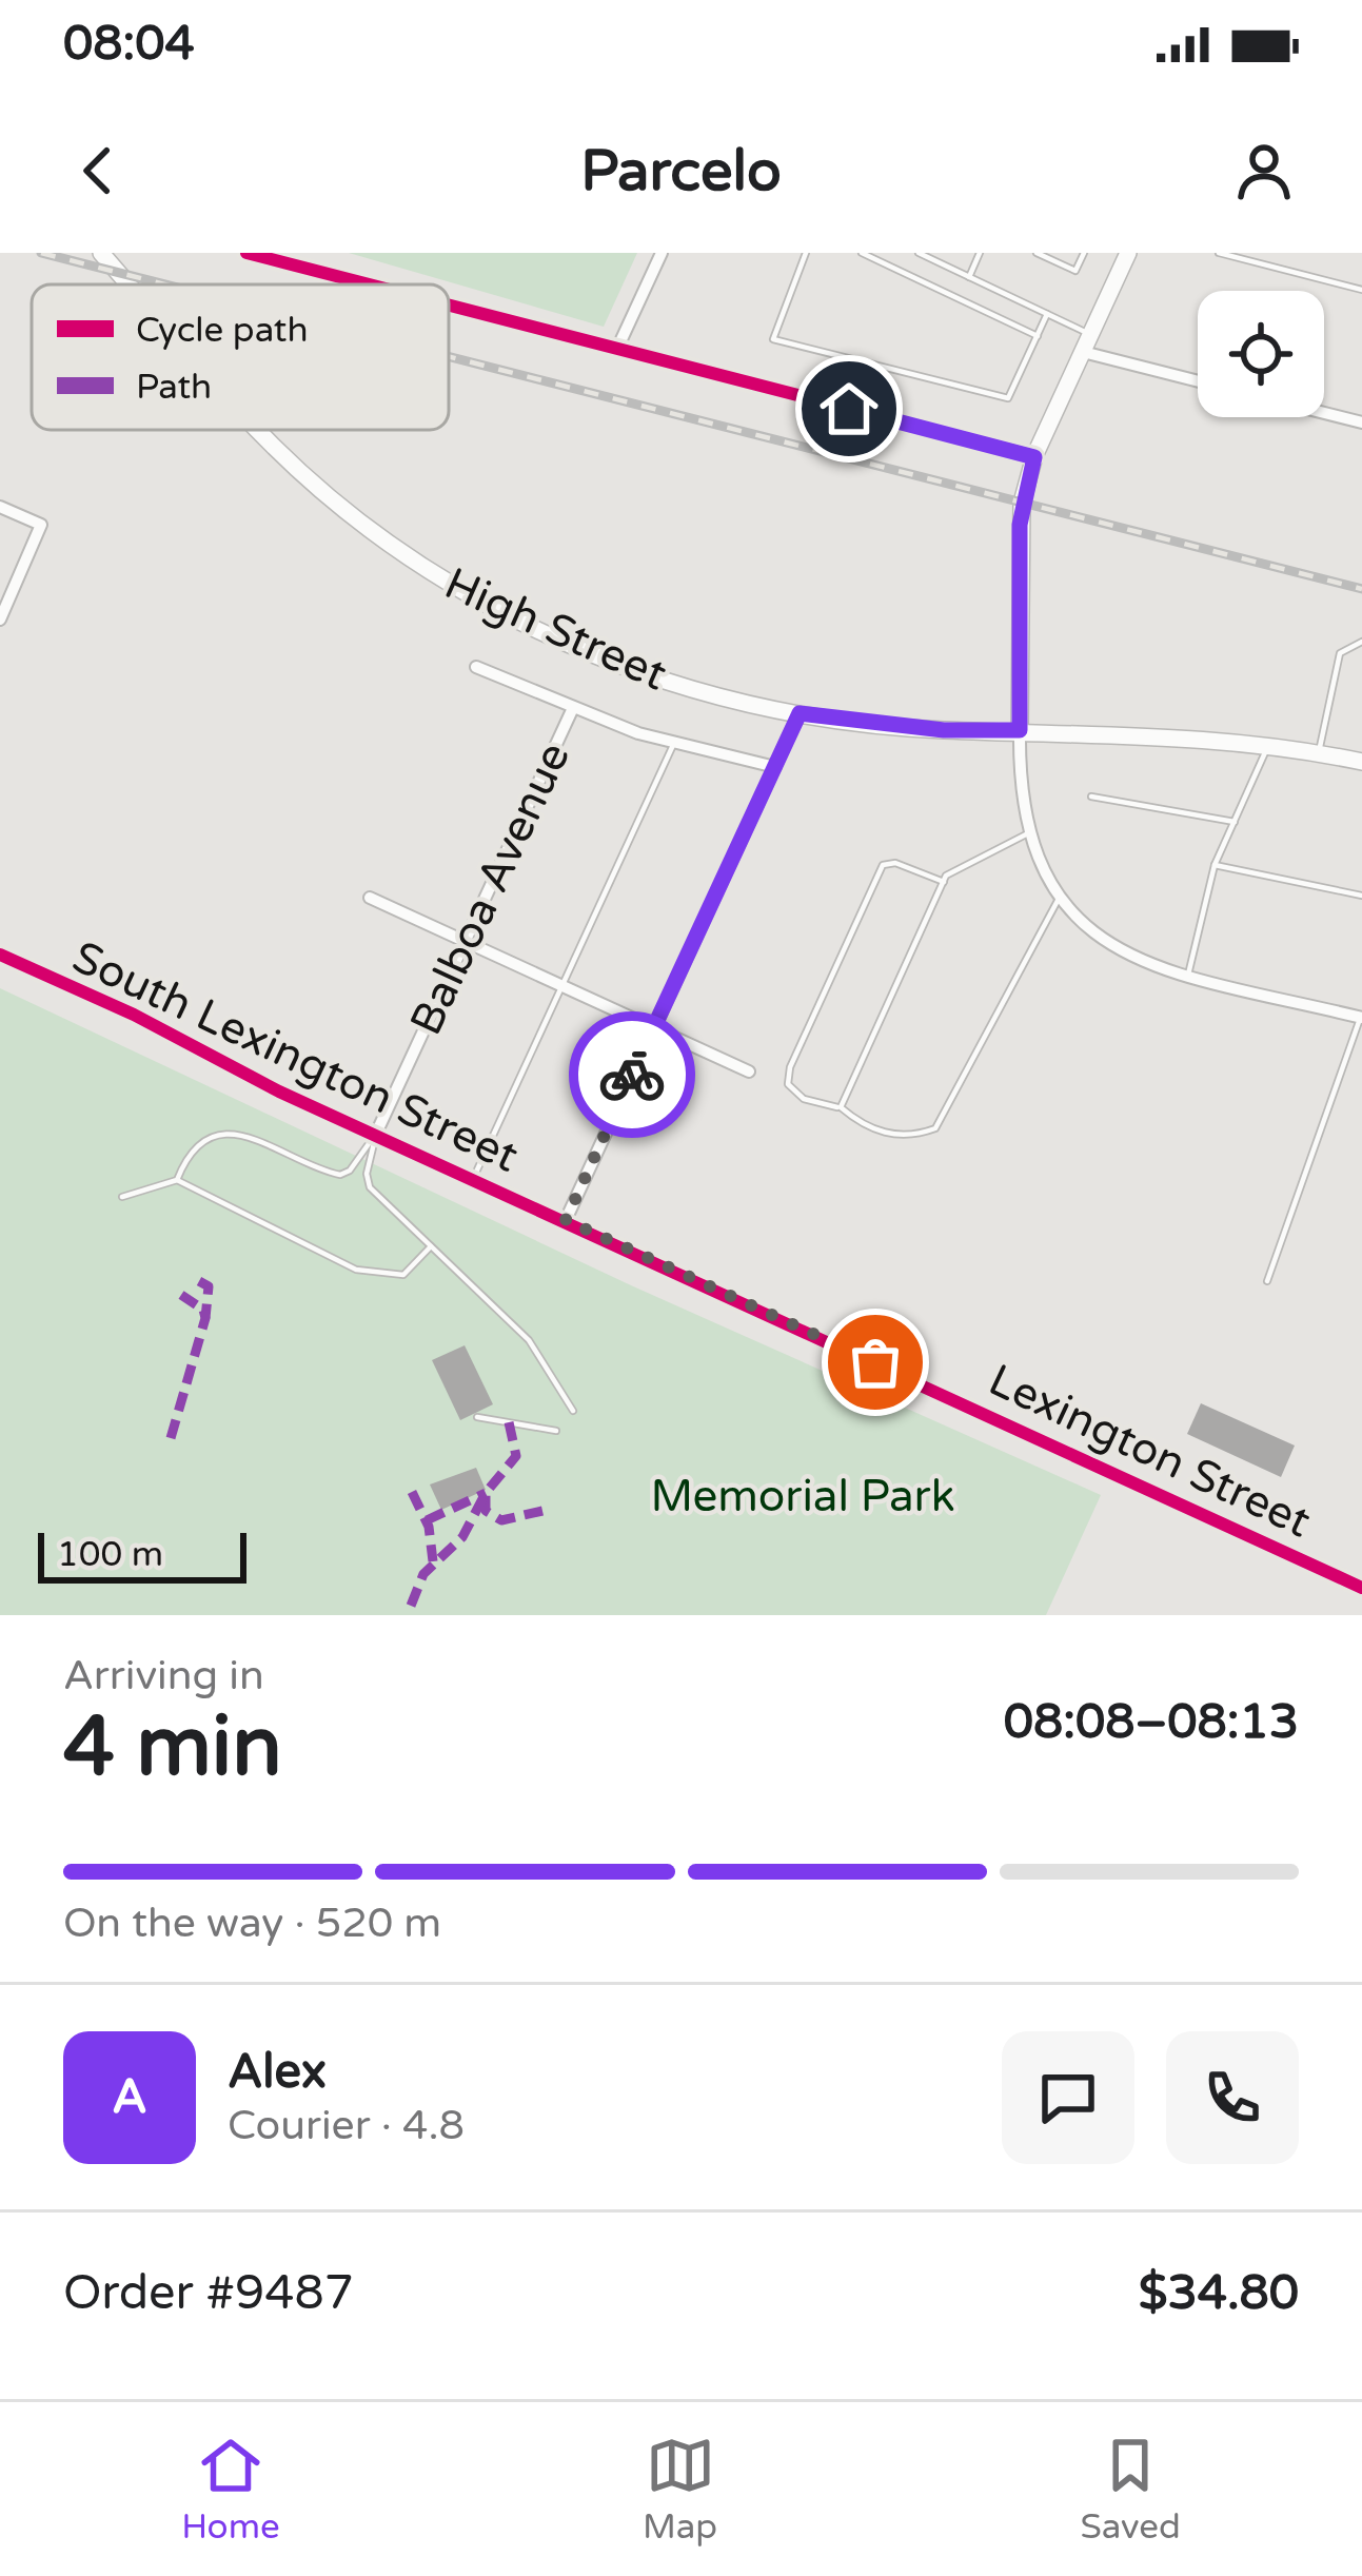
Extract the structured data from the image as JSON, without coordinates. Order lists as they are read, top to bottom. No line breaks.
{"streets":{"main road":["High Street"],"street":["Balboa Avenue","South Lexington Street","Lexington Street"]},"crossings":[["Balboa Avenue","South Lexington Street"],["South Lexington Street","Lexington Street"]],"parks":["Memorial Park"],"legend":["Cycle path","Path"],"scale_bar":"100 m","page":{"status":"08:04","header":"Parcelo","scale":"100 m","heading":["4 min","Arriving in","08:08–08:13"],"panel":["Alex","Courier · 4.8","Order #9487","$34.80"],"bar":"On the way · 520 m","round":"A","tabs":["Home","Map","Saved"]}}
